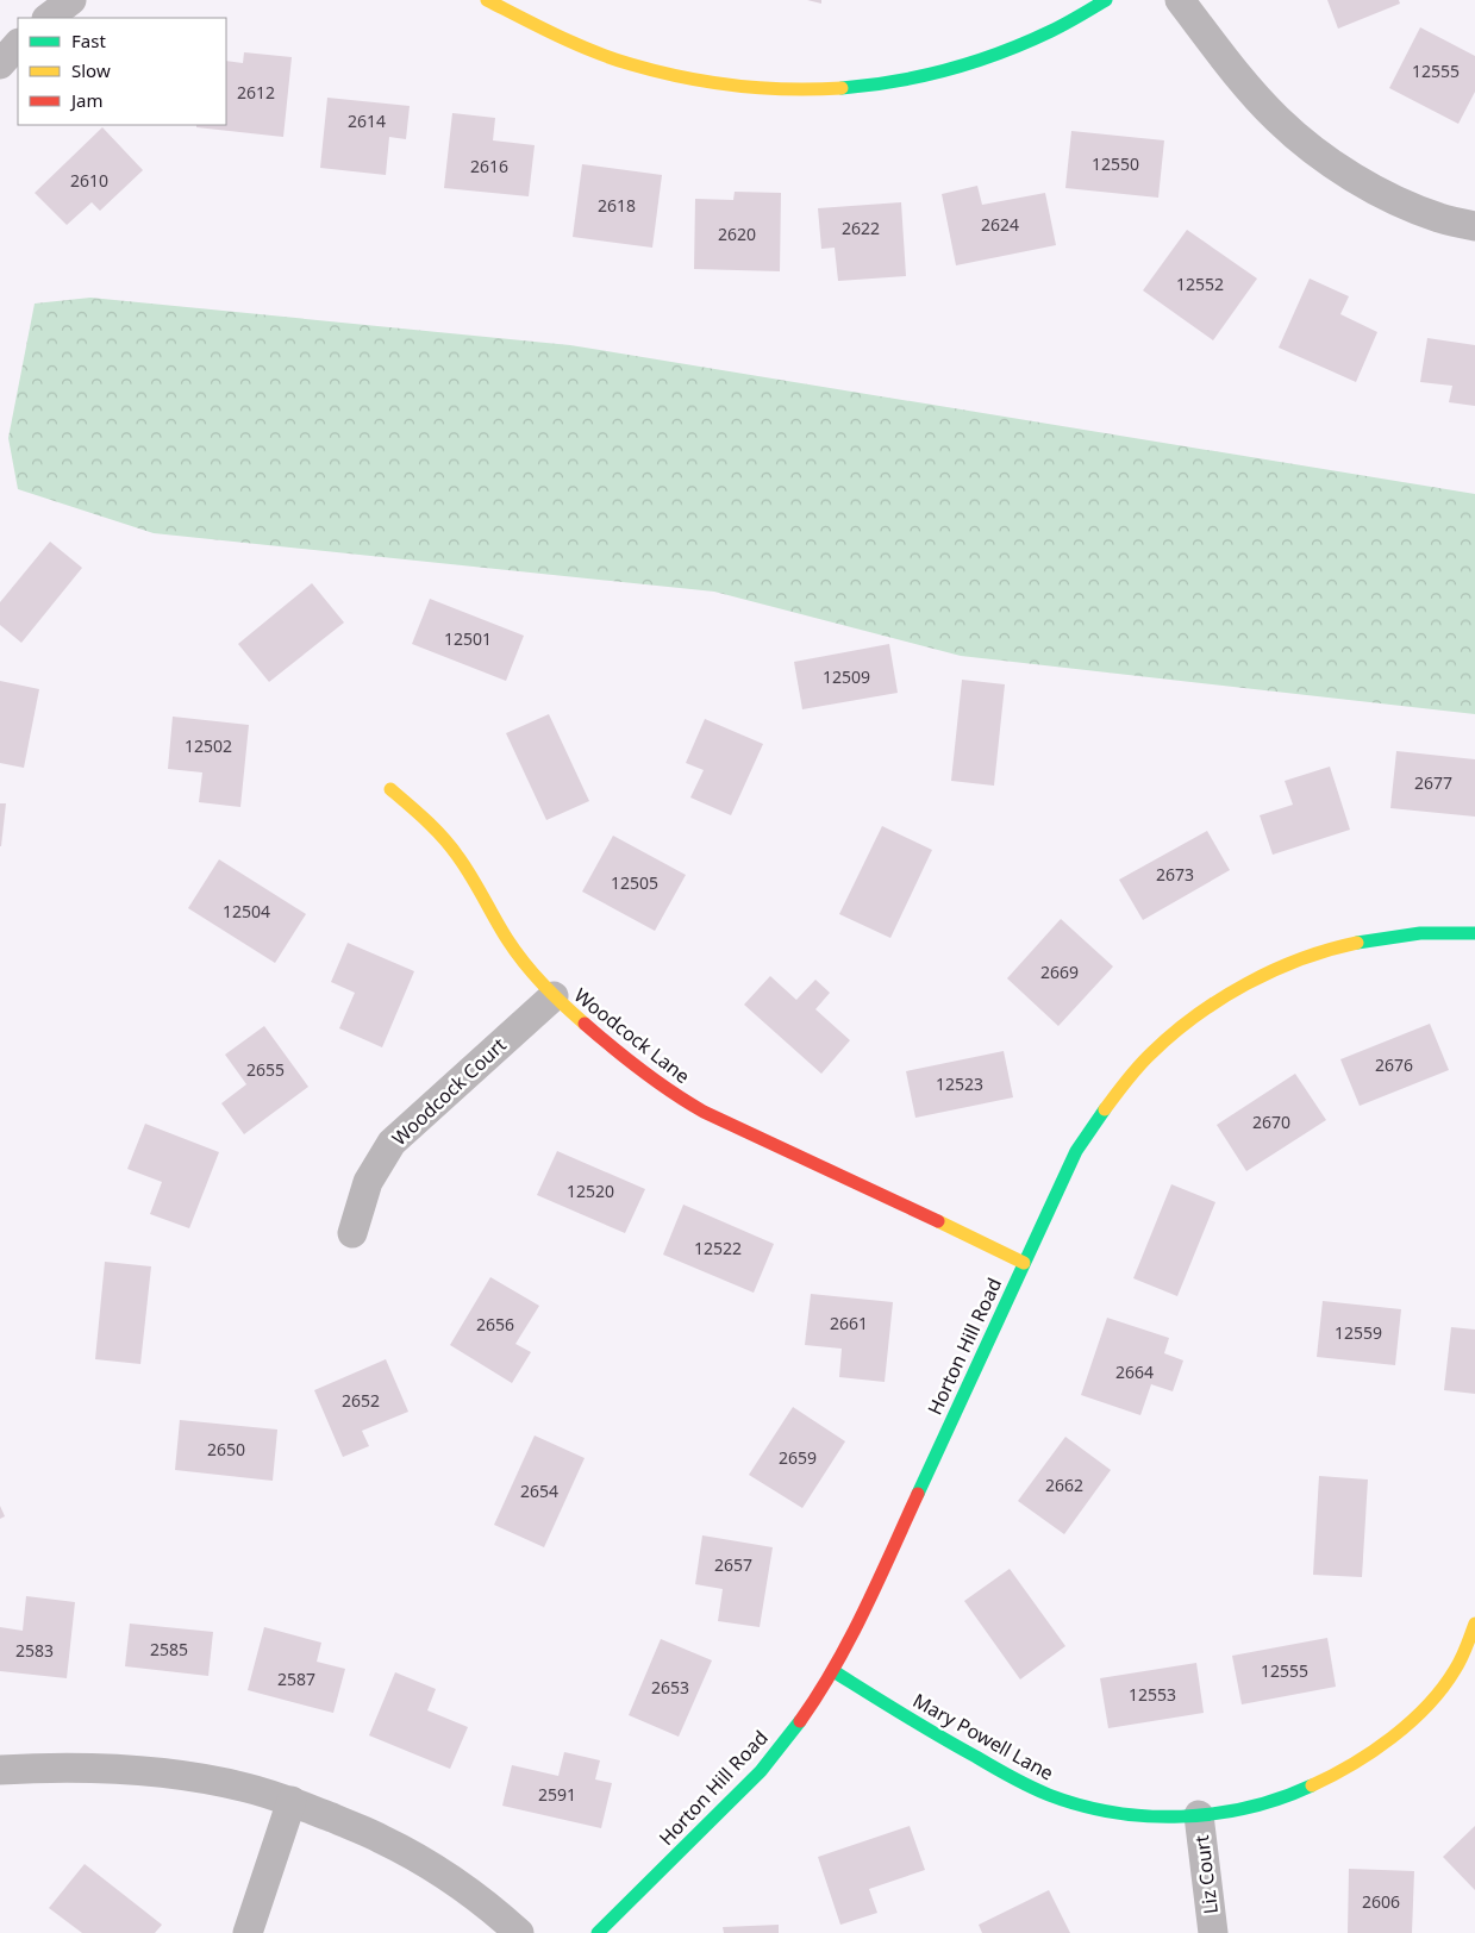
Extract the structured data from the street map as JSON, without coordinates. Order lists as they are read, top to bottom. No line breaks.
{"streets":{"street":["Woodcock Lane","Woodcock Court","Horton Hill Road","Mary Powell Lane","Liz Court"]},"crossings":[["Woodcock Lane","Woodcock Court"],["Woodcock Lane","Horton Hill Road"],["Horton Hill Road","Mary Powell Lane"],["Mary Powell Lane","Liz Court"]],"house_numbers":["12555","2612","2614","12550","2616","2610","2618","2624","2622","2620","12552","12501","12509","12502","2677","2673","12505","12504","2669","2676","2655","12523","2670","12520","12522","2661","2656","12559","2664","2652","2650","2659","2662","2654","2657","2585","2583","12555","2587","2653","12553","2591","2606"],"legend":["Fast","Slow","Jam"]}
